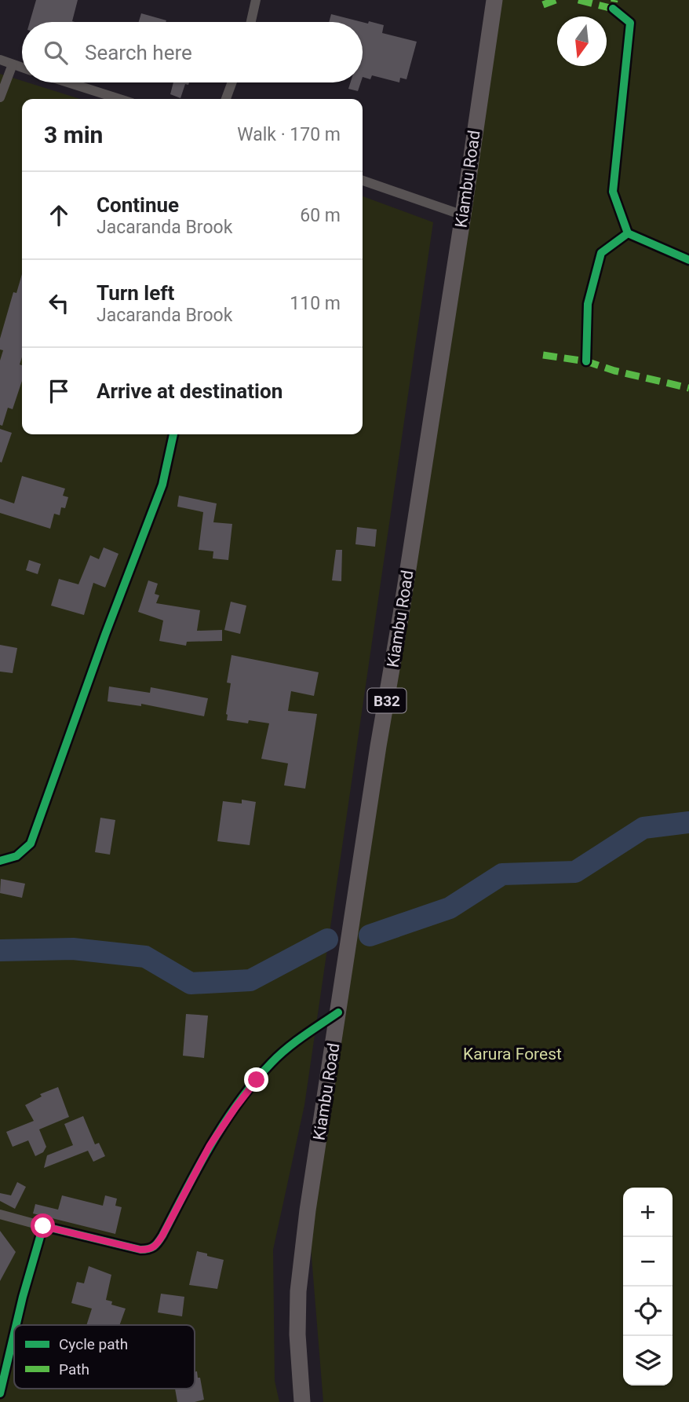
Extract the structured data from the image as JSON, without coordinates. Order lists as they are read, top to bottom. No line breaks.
{"streets":{"highway":["Kiambu Road","B32"]},"parks":["Karura Forest"],"legend":["Cycle path","Path"],"north":"bottom","page":{"search":"Search here","heading":["3 min","Walk · 170 m"],"list":[["Continue","Jacaranda Brook","60 m"],["Turn left","Jacaranda Brook","110 m"],"Arrive at destination"],"map_buttons":["+","−"]}}
